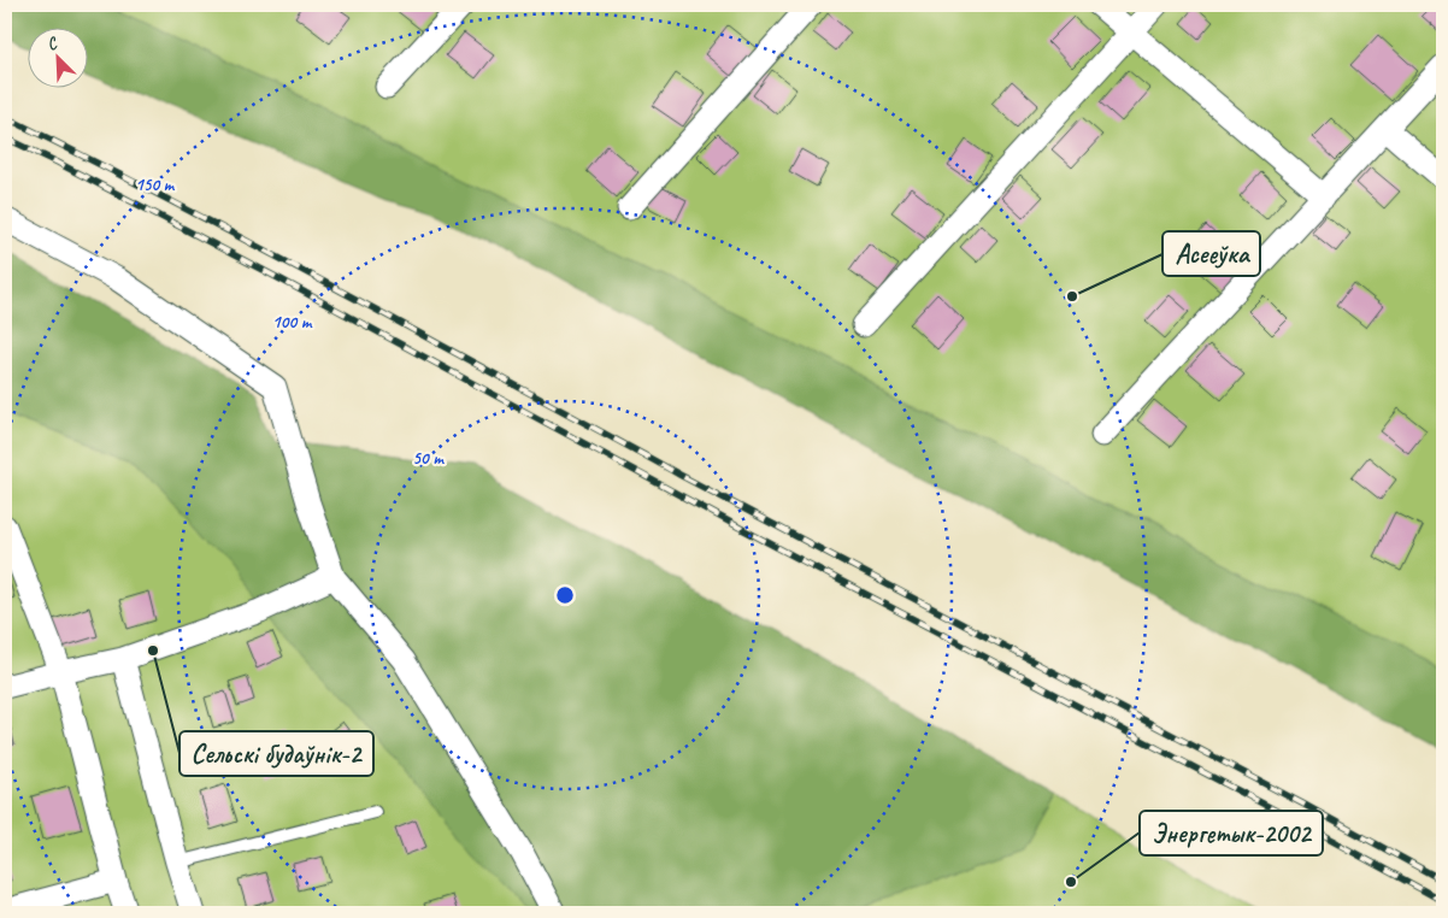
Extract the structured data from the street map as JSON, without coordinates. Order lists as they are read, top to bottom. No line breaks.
{"places":["Асееўка","Сельскі будаўнік-2","Энергетык-2002"],"north":"top left","rings":["150 m","100 m","50 m"]}
